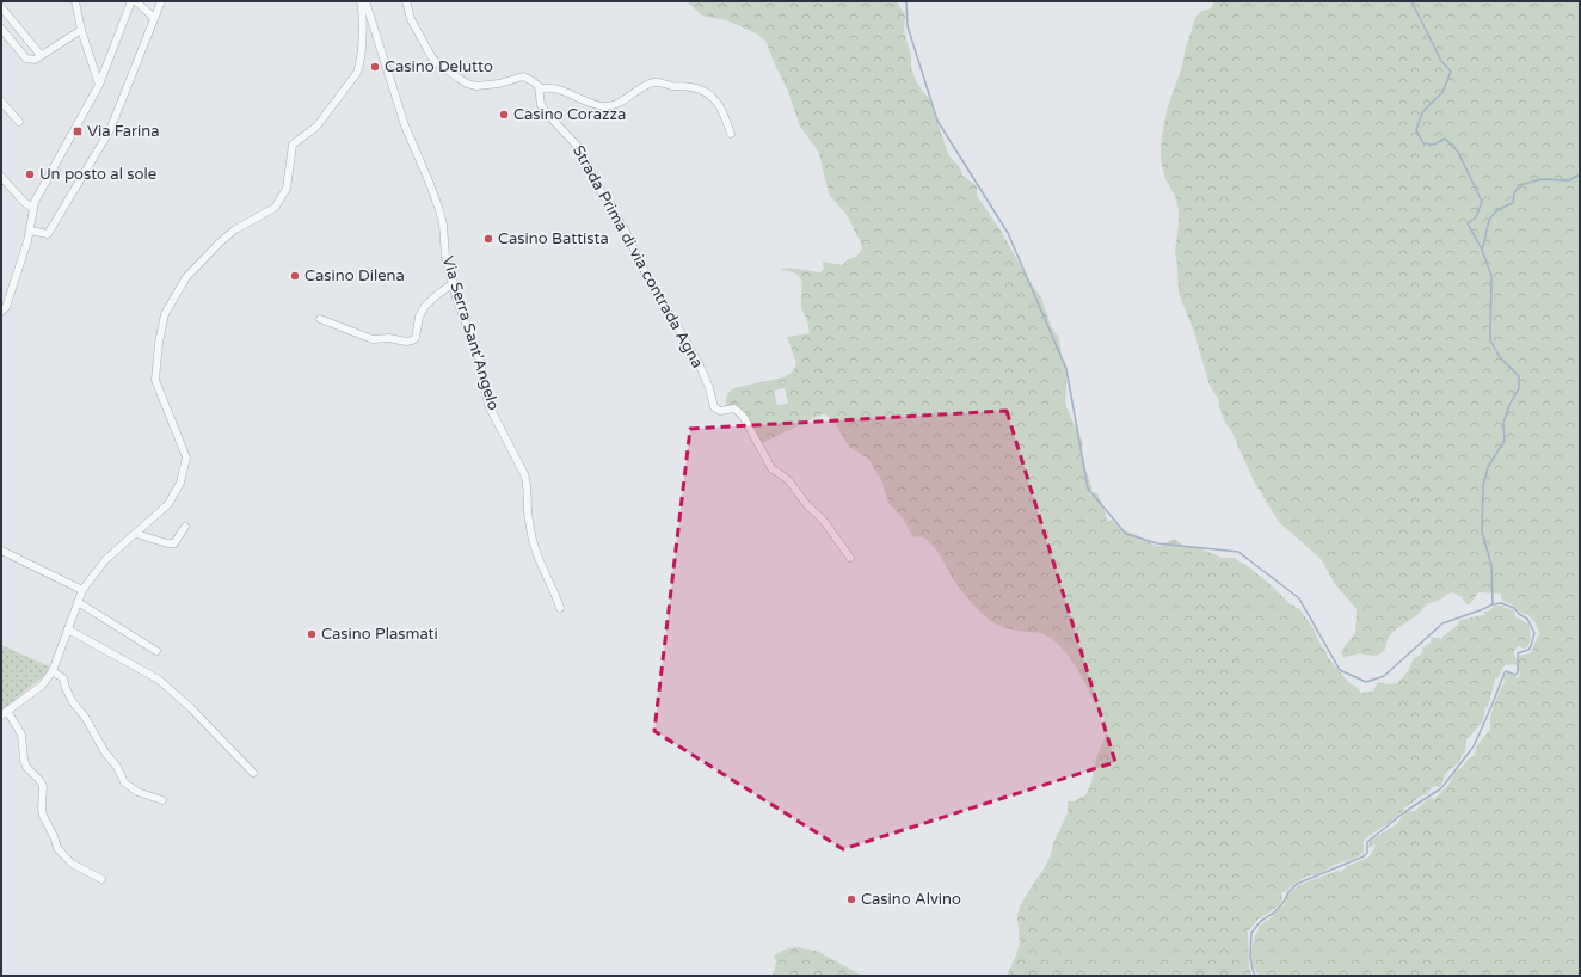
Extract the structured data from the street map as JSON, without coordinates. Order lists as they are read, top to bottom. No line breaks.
{"streets":{"street":["Strada Prima di via contrada Agna","Via Serra Sant'Angelo"]},"places":{"other":["Casino Delutto","Casino Corazza","Un posto al sole","Casino Battista","Casino Dilena","Casino Plasmati","Casino Alvino"],"transit":["Via Farina"]}}
